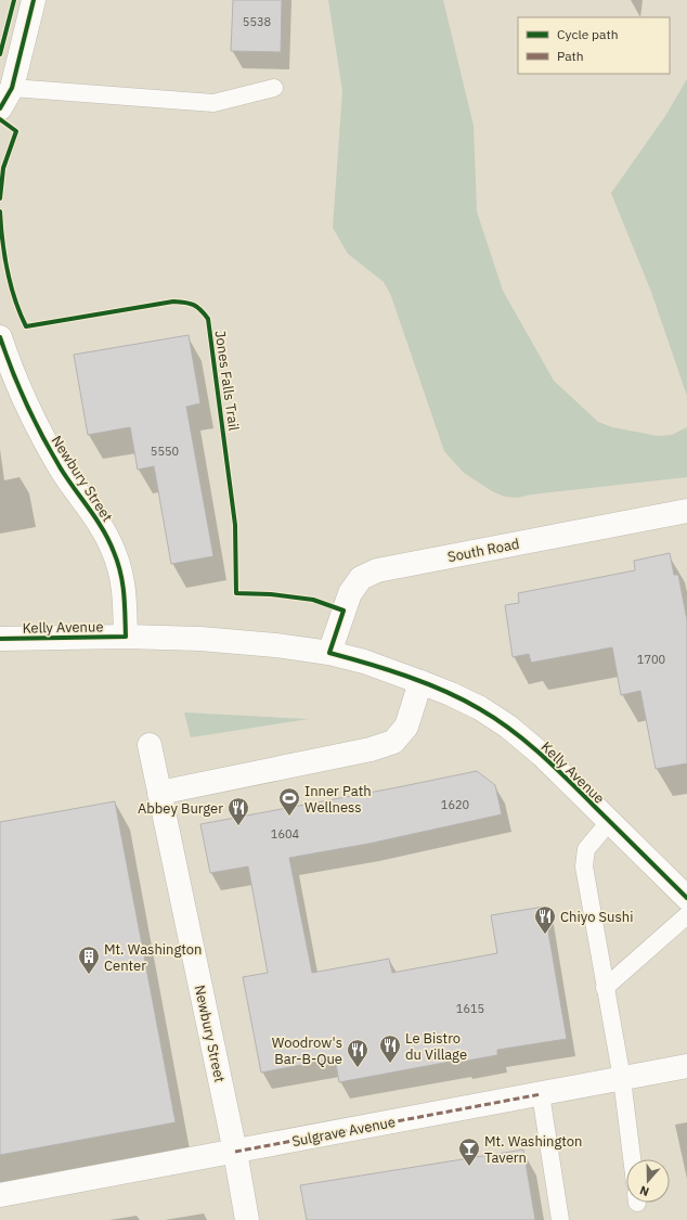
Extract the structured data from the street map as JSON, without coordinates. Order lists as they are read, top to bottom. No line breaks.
{"streets":{"street":["Newbury Street","South Road","Kelly Avenue","Sulgrave Avenue"],"cycle path":["Jones Falls Trail"]},"crossings":[["Newbury Street","Kelly Avenue"],["Newbury Street","Sulgrave Avenue"],["South Road","Kelly Avenue"]],"places":{"sports":["Inner Path Wellness"],"restaurant":["Abbey Burger","Chiyo Sushi","Le Bistro du Village","Woodrow's Bar-B-Que"],"building":["Mt. Washington Center"],"bar":["Mt. Washington Tavern"]},"house_numbers":["5538","5550","1700","1620","1604","1615"],"legend":["Cycle path","Path"],"north":"bottom"}
